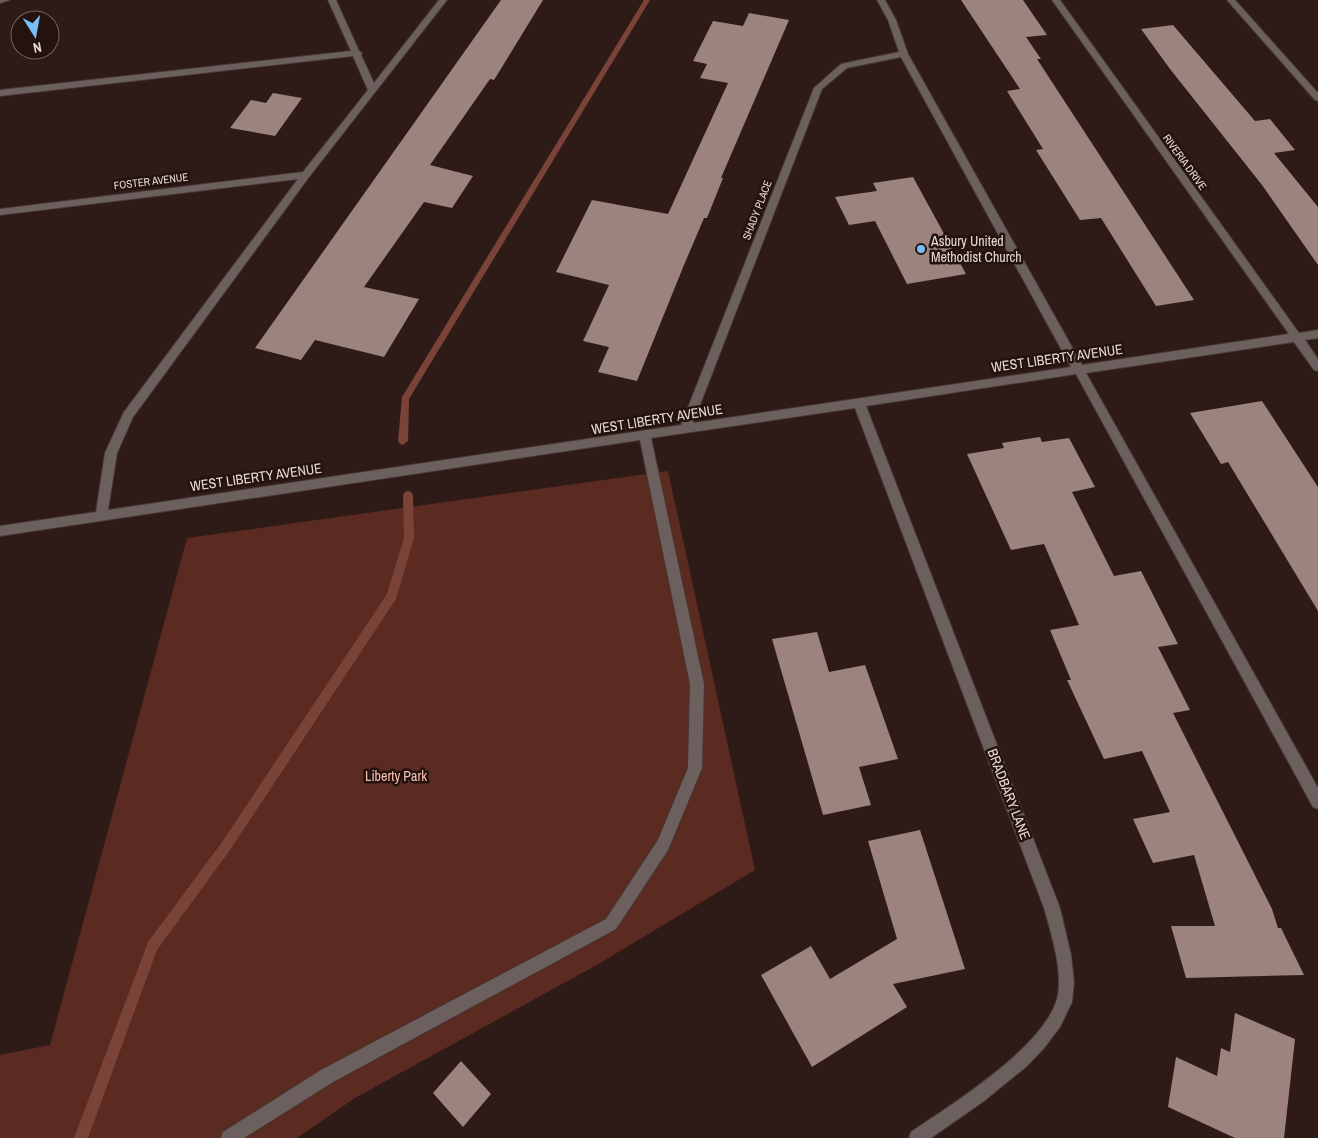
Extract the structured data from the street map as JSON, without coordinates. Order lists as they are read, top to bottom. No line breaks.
{"streets":{"street":["RIVERIA DRIVE","FOSTER AVENUE","SHADY PLACE","WEST LIBERTY AVENUE","BRADBARY LANE"]},"crossings":[["RIVERIA DRIVE","WEST LIBERTY AVENUE"],["SHADY PLACE","WEST LIBERTY AVENUE"],["WEST LIBERTY AVENUE","BRADBARY LANE"]],"parks":["Liberty Park"],"places":["Asbury United Methodist Church"],"north":"bottom"}
